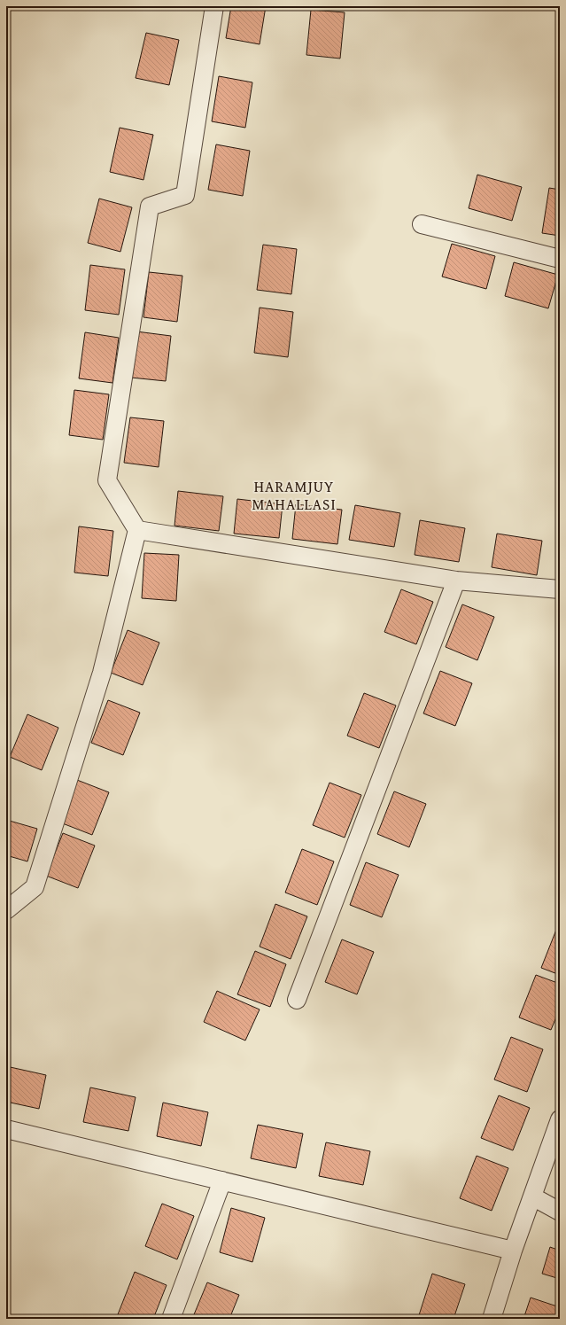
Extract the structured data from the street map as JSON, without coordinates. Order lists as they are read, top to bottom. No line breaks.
{"districts":["HARAMJUY MAHALLASI"]}
